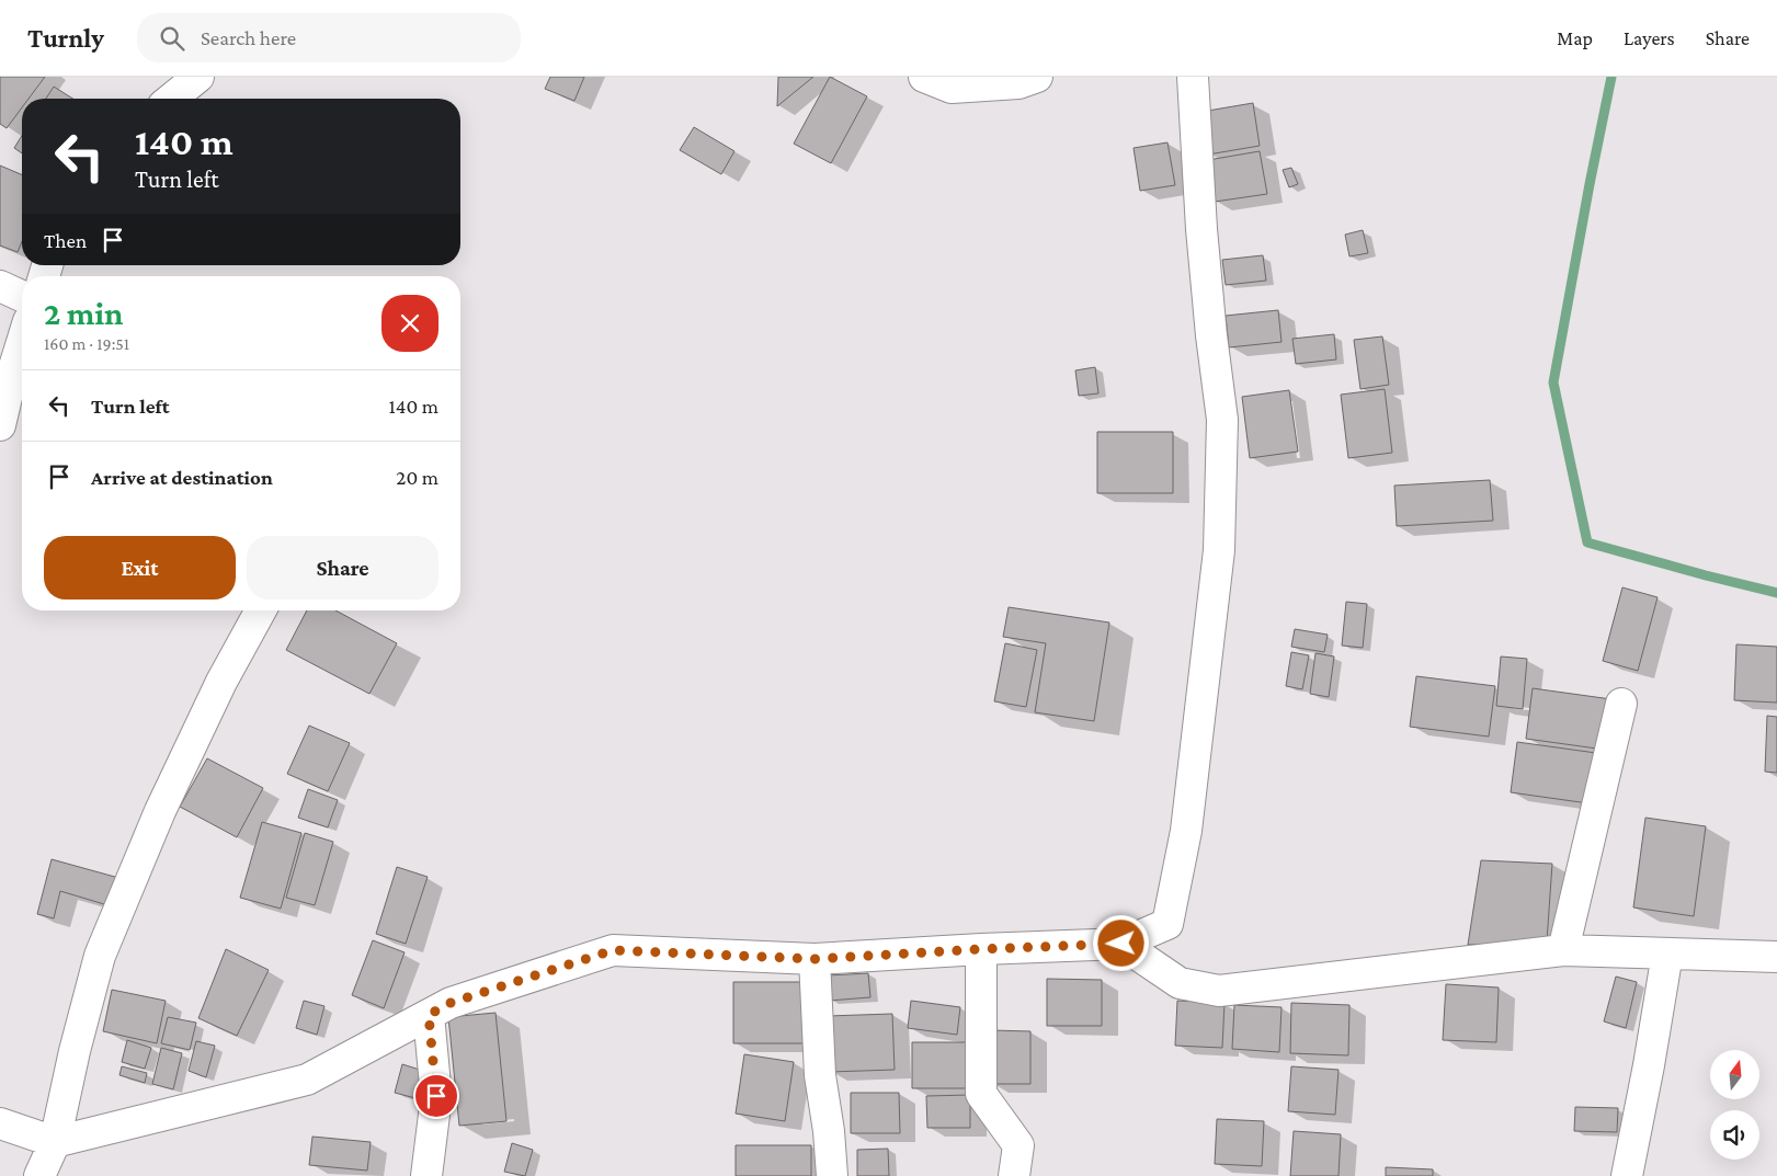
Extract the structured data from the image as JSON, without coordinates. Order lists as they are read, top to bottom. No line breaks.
{"north":"top","page":{"header":"Turnly","search":"Search here","nav":["Map","Layers","Share"],"turn":["140 m","Turn left"],"then":"Then","heading":["2 min","160 m · 19:51"],"list":[{"name":"Turn left","value":"140 m"},{"name":"Arrive at destination","value":"20 m"}],"buttons":["Exit","Share"]}}
